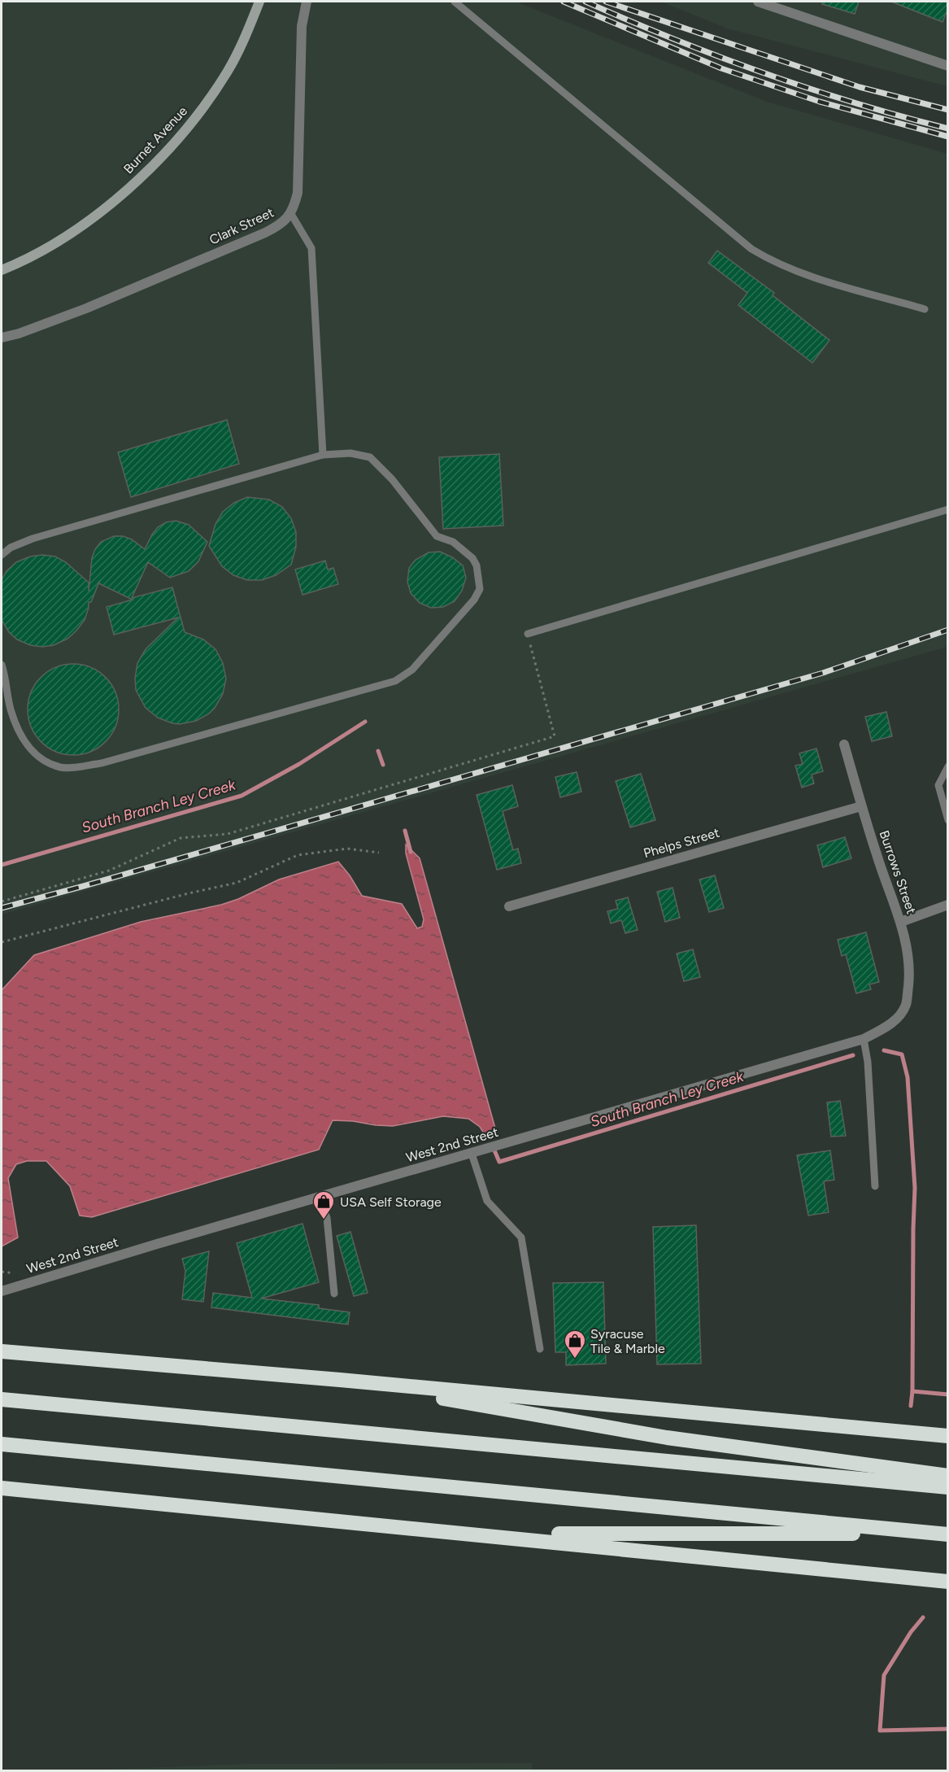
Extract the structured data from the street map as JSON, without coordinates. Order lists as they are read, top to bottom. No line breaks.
{"streets":{"street":["Burnet Avenue","Clark Street","Phelps Street","Burrows Street","West 2nd Street"]},"crossings":[["Phelps Street","Burrows Street"],["Burrows Street","West 2nd Street"]],"water":["South Branch Ley Creek"],"places":{"shop":["USA Self Storage","Syracuse Tile & Marble"]}}
